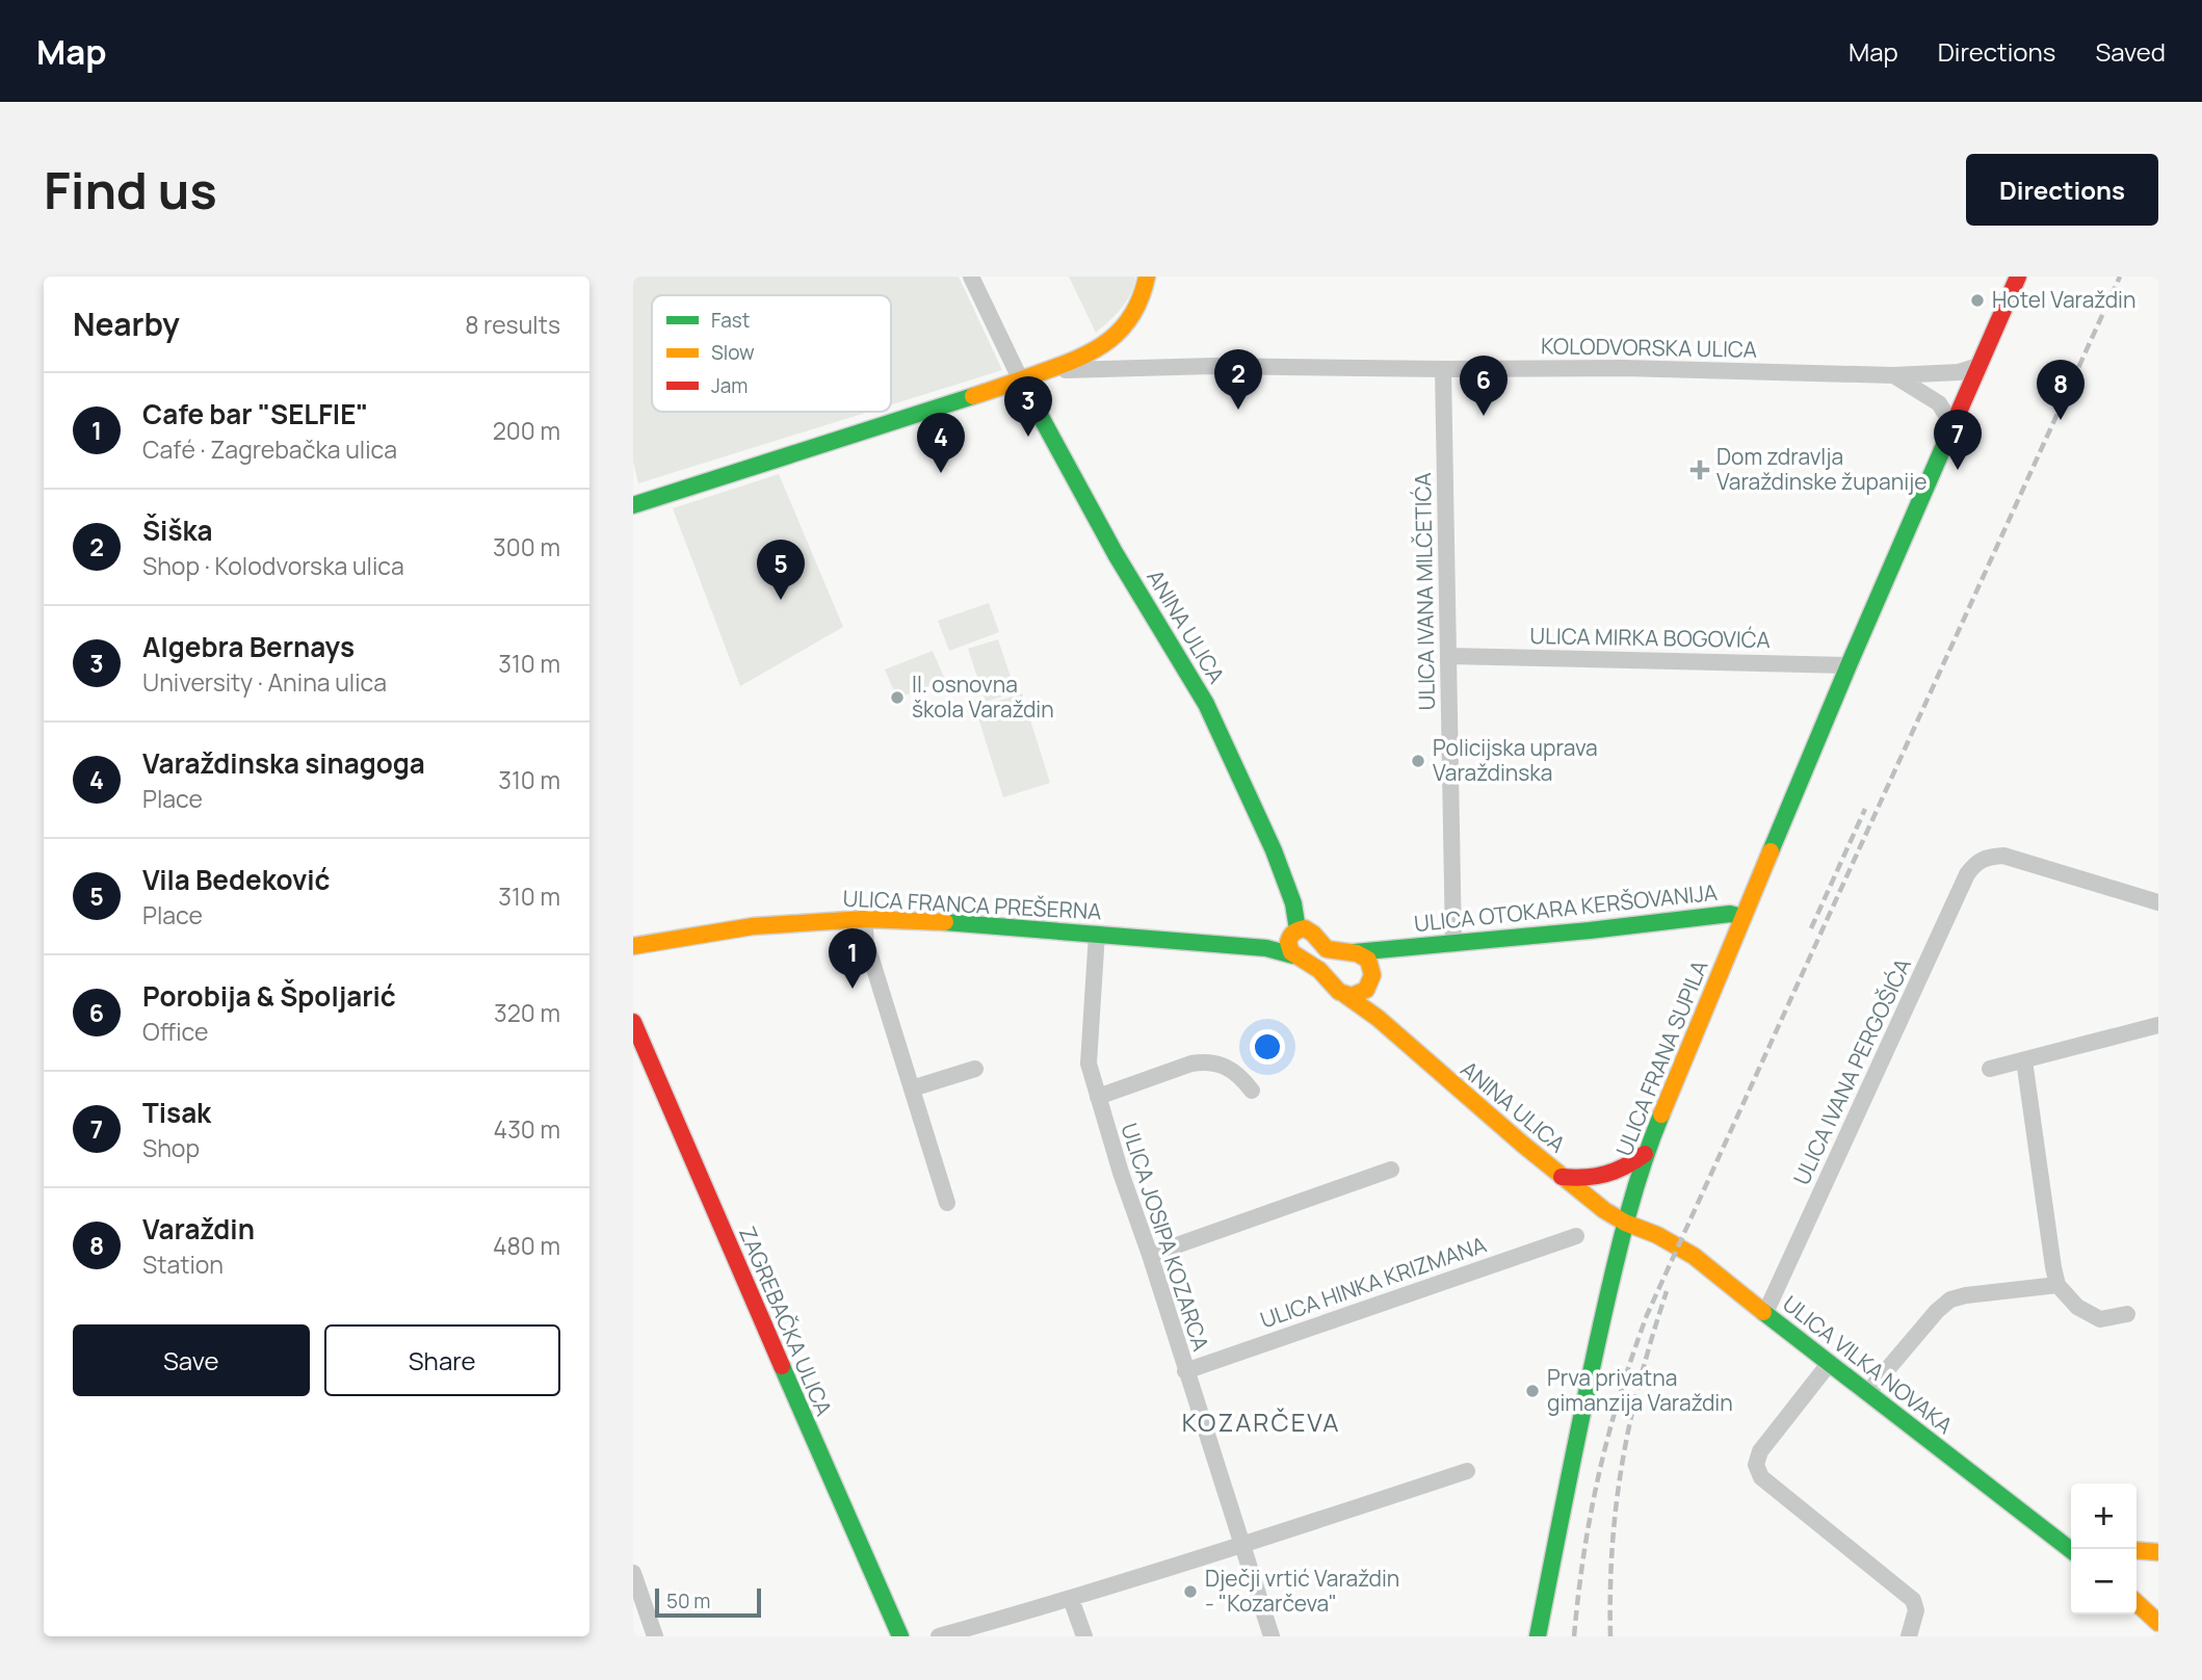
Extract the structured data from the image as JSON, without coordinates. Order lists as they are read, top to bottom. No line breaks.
{"streets":{"main road":["ANINA ULICA","ULICA FRANCA PREŠERNA","ULICA OTOKARA KERŠOVANIJA","ULICA FRANA SUPILA","ZAGREBAČKA ULICA","ULICA VILKA NOVAKA"],"street":["KOLODVORSKA ULICA","ULICA IVANA MILČETIĆA","ULICA MIRKA BOGOVIĆA","ULICA IVANA PERGOŠIĆA","ULICA JOSIPA KOZARCA","ULICA HINKA KRIZMANA"]},"crossings":[["KOLODVORSKA ULICA","ULICA IVANA MILČETIĆA"],["KOLODVORSKA ULICA","ULICA FRANA SUPILA"],["ULICA IVANA MILČETIĆA","ULICA MIRKA BOGOVIĆA"],["ULICA IVANA MILČETIĆA","ULICA OTOKARA KERŠOVANIJA"],["ANINA ULICA","ULICA FRANCA PREŠERNA"],["ANINA ULICA","ULICA FRANA SUPILA"],["ANINA ULICA","ULICA VILKA NOVAKA"],["ULICA MIRKA BOGOVIĆA","ULICA FRANA SUPILA"],["ULICA FRANCA PREŠERNA","ULICA JOSIPA KOZARCA"],["ULICA OTOKARA KERŠOVANIJA","ULICA FRANA SUPILA"],["ULICA FRANA SUPILA","ULICA VILKA NOVAKA"],["ULICA IVANA PERGOŠIĆA","ULICA VILKA NOVAKA"],["ULICA JOSIPA KOZARCA","ULICA HINKA KRIZMANA"]],"districts":["KOZARČEVA"],"places":{"other":["Hotel Varaždin","II. osnovna škola Varaždin","Policijska uprava Varaždinska","Prva privatna gimanzija Varaždin","Dječji vrtić Varaždin - \"Kozarčeva\""],"health":["Dom zdravlja Varaždinske županije"]},"legend":["Fast","Slow","Jam"],"scale_bar":"50 m","page":{"header":"Map","nav":["Map","Directions","Saved"],"buttons":["Directions",["Save","Share"]],"title":"Find us","heading":["Nearby","8 results"],"pins":["2","6","8","3","7","4","5","1"],"list":[{"mark":"1","name":"Cafe bar \"SELFIE\"","note":"Café · Zagrebačka ulica","value":"200 m"},{"mark":"2","name":"Šiška","note":"Shop · Kolodvorska ulica","value":"300 m"},{"mark":"3","name":"Algebra Bernays","note":"University · Anina ulica","value":"310 m"},{"mark":"4","name":"Varaždinska sinagoga","note":"Place","value":"310 m"},{"mark":"5","name":"Vila Bedeković","note":"Place","value":"310 m"},{"mark":"6","name":"Porobija & Špoljarić","note":"Office","value":"320 m"},{"mark":"7","name":"Tisak","note":"Shop","value":"430 m"},{"mark":"8","name":"Varaždin","note":"Station","value":"480 m"}],"map_buttons":["+","−"],"scale":"50 m"}}
